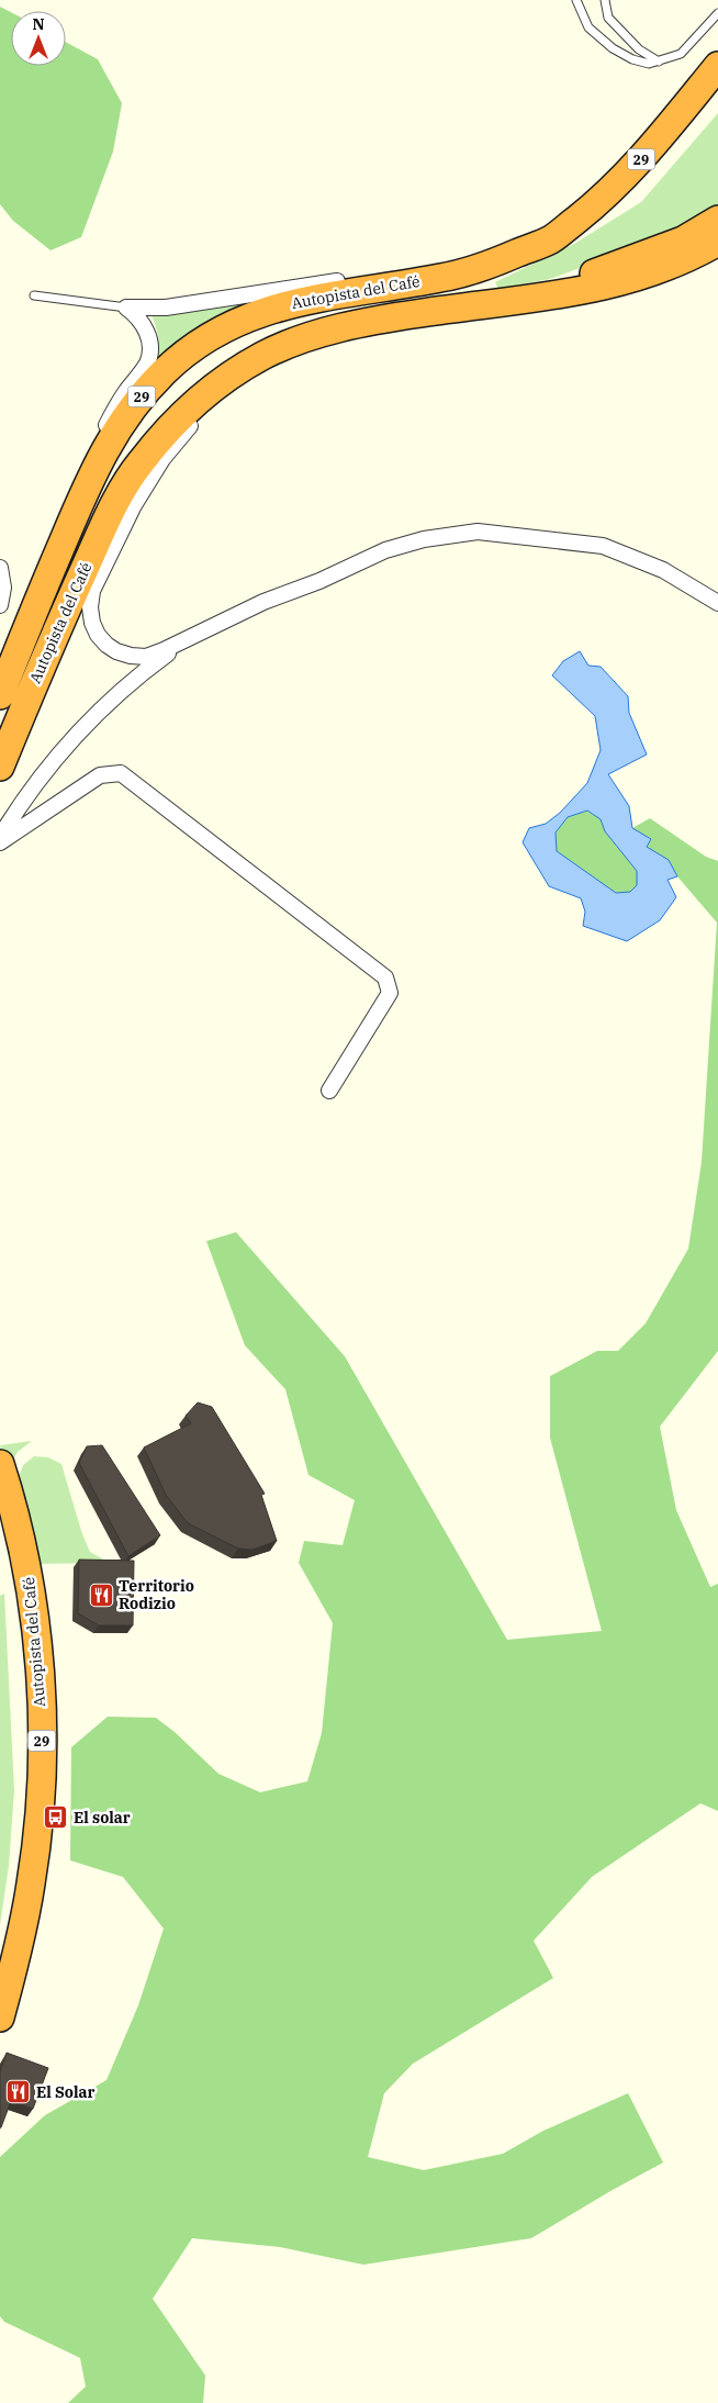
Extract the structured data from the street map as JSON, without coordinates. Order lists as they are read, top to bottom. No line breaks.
{"streets":{"highway":["29","Autopista del Café"]},"places":{"restaurant":["Territorio Rodizio","El Solar"],"bus stop":["El solar"]},"north":"top"}
